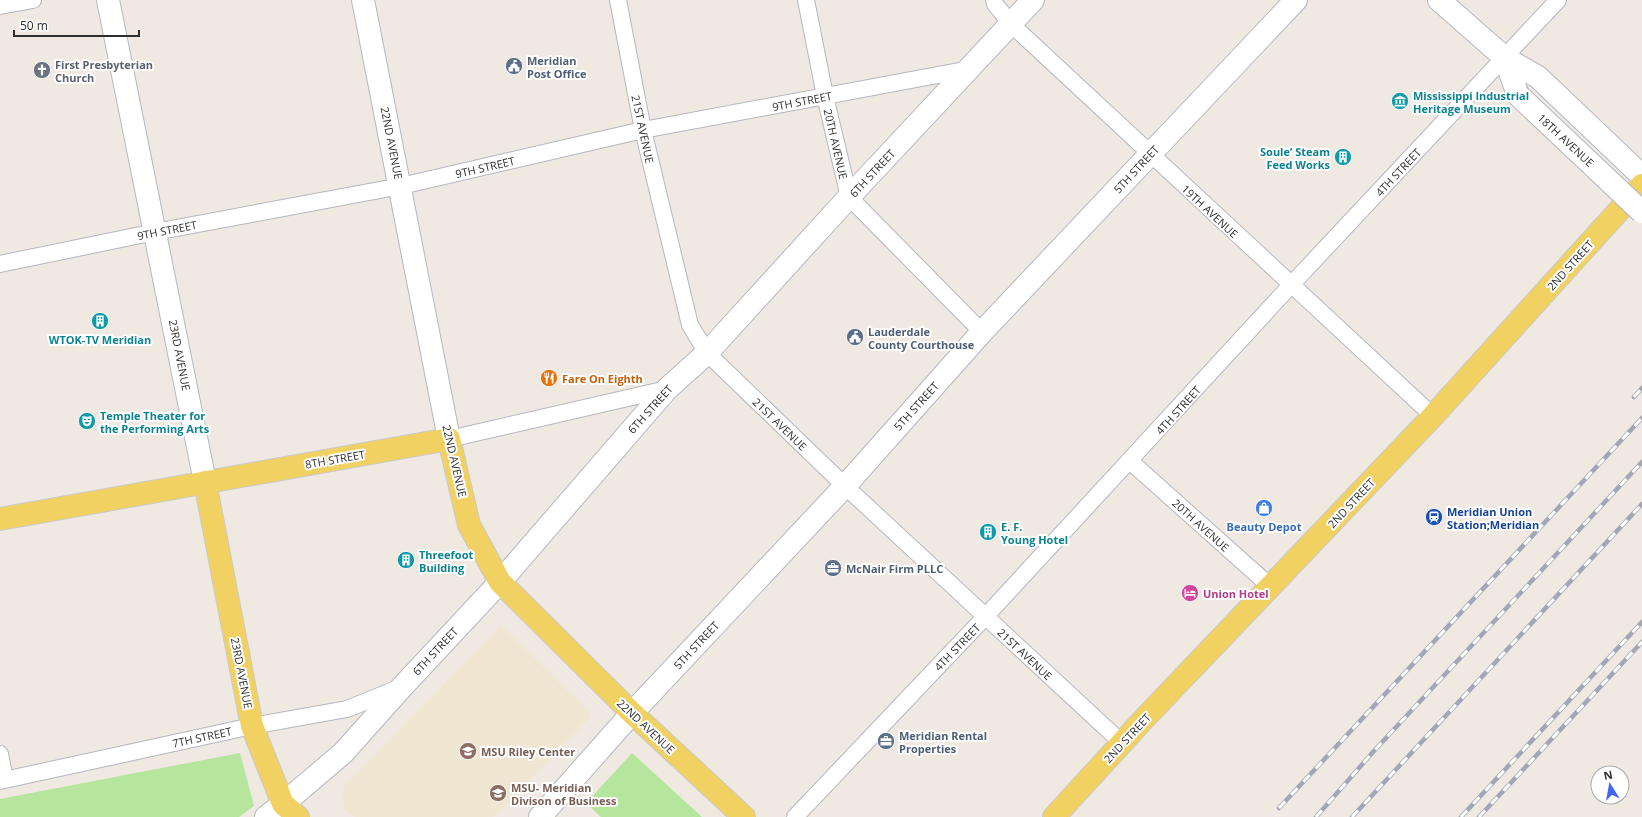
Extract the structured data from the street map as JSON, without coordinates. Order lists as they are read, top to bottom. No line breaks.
{"streets":{"main road":["22ND AVENUE","2ND STREET","23RD AVENUE","8TH STREET"],"street":["9TH STREET","21ST AVENUE","18TH AVENUE","20TH AVENUE","5TH STREET","4TH STREET","6TH STREET","19TH AVENUE","7TH STREET"]},"crossings":[["9TH STREET","21ST AVENUE"],["9TH STREET","22ND AVENUE"],["9TH STREET","20TH AVENUE"],["9TH STREET","6TH STREET"],["9TH STREET","23RD AVENUE"],["21ST AVENUE","5TH STREET"],["21ST AVENUE","4TH STREET"],["21ST AVENUE","6TH STREET"],["21ST AVENUE","2ND STREET"],["18TH AVENUE","4TH STREET"],["22ND AVENUE","5TH STREET"],["22ND AVENUE","6TH STREET"],["22ND AVENUE","8TH STREET"],["20TH AVENUE","4TH STREET"],["20TH AVENUE","6TH STREET"],["20TH AVENUE","2ND STREET"],["5TH STREET","19TH AVENUE"],["4TH STREET","19TH AVENUE"],["6TH STREET","19TH AVENUE"],["6TH STREET","23RD AVENUE"],["6TH STREET","8TH STREET"],["6TH STREET","7TH STREET"],["19TH AVENUE","2ND STREET"],["23RD AVENUE","8TH STREET"],["23RD AVENUE","7TH STREET"]],"places":{"public building":["Meridian Post Office","Lauderdale County Courthouse"],"church":["First Presbyterian Church"],"museum":["Mississippi Industrial Heritage Museum"],"building":["Soule’ Steam Feed Works","WTOK-TV Meridian","E. F. Young Hotel","Threefoot Building"],"restaurant":["Fare On Eighth"],"theatre":["Temple Theater for the Performing Arts"],"shop":["Beauty Depot"],"station":["Meridian Union Station;Meridian"],"office":["McNair Firm PLLC","Meridian Rental Properties"],"hotel":["Union Hotel"],"school or university":["MSU Riley Center","MSU- Meridian Divison of Business"]},"scale_bar":"50 m","north":"top"}
